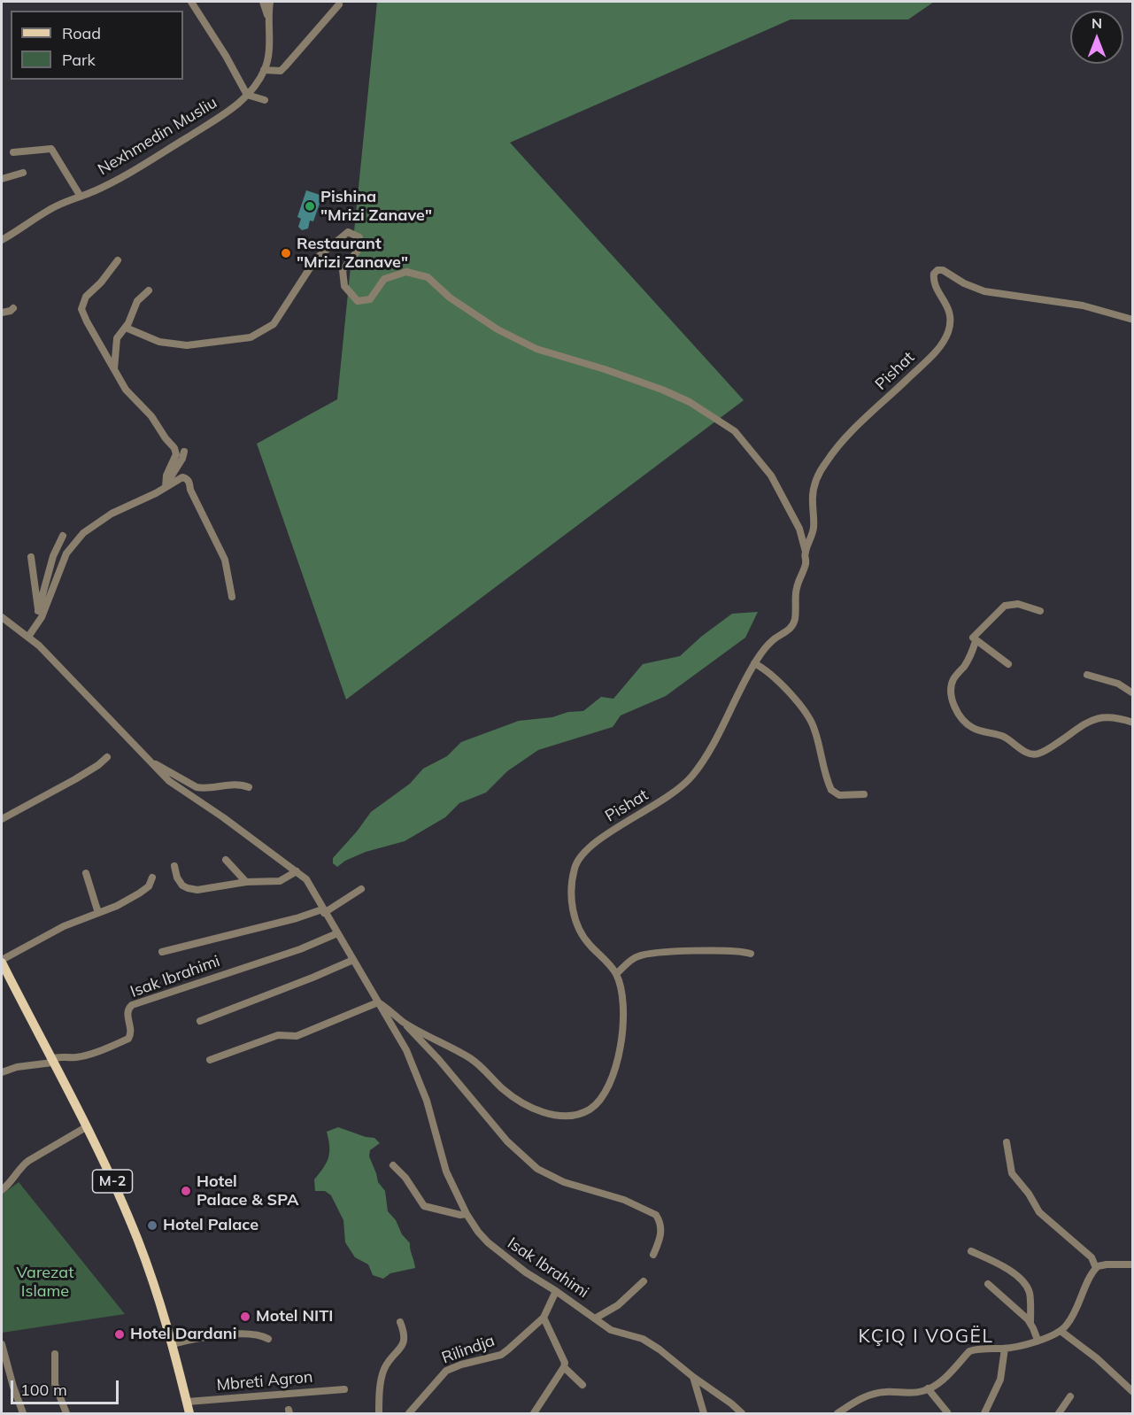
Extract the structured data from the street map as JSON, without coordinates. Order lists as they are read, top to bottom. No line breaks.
{"streets":{"main road":["M-2"],"street":["Nexhmedin Musliu","Pishat","Isak Ibrahimi","Rilindja","Mbreti Agron"]},"crossings":[["Pishat","Isak Ibrahimi"],["Isak Ibrahimi","M-2"],["Isak Ibrahimi","Rilindja"],["M-2","Mbreti Agron"]],"districts":["KÇIQ I VOGËL"],"parks":["Varezat Islame"],"places":["Pishina \"Mrizi Zanave\"","Restaurant \"Mrizi Zanave\"","Hotel Palace & SPA","Hotel Palace","Motel NITI","Hotel Dardani"],"legend":["Road","Park"],"scale_bar":"100 m","north":"top"}
